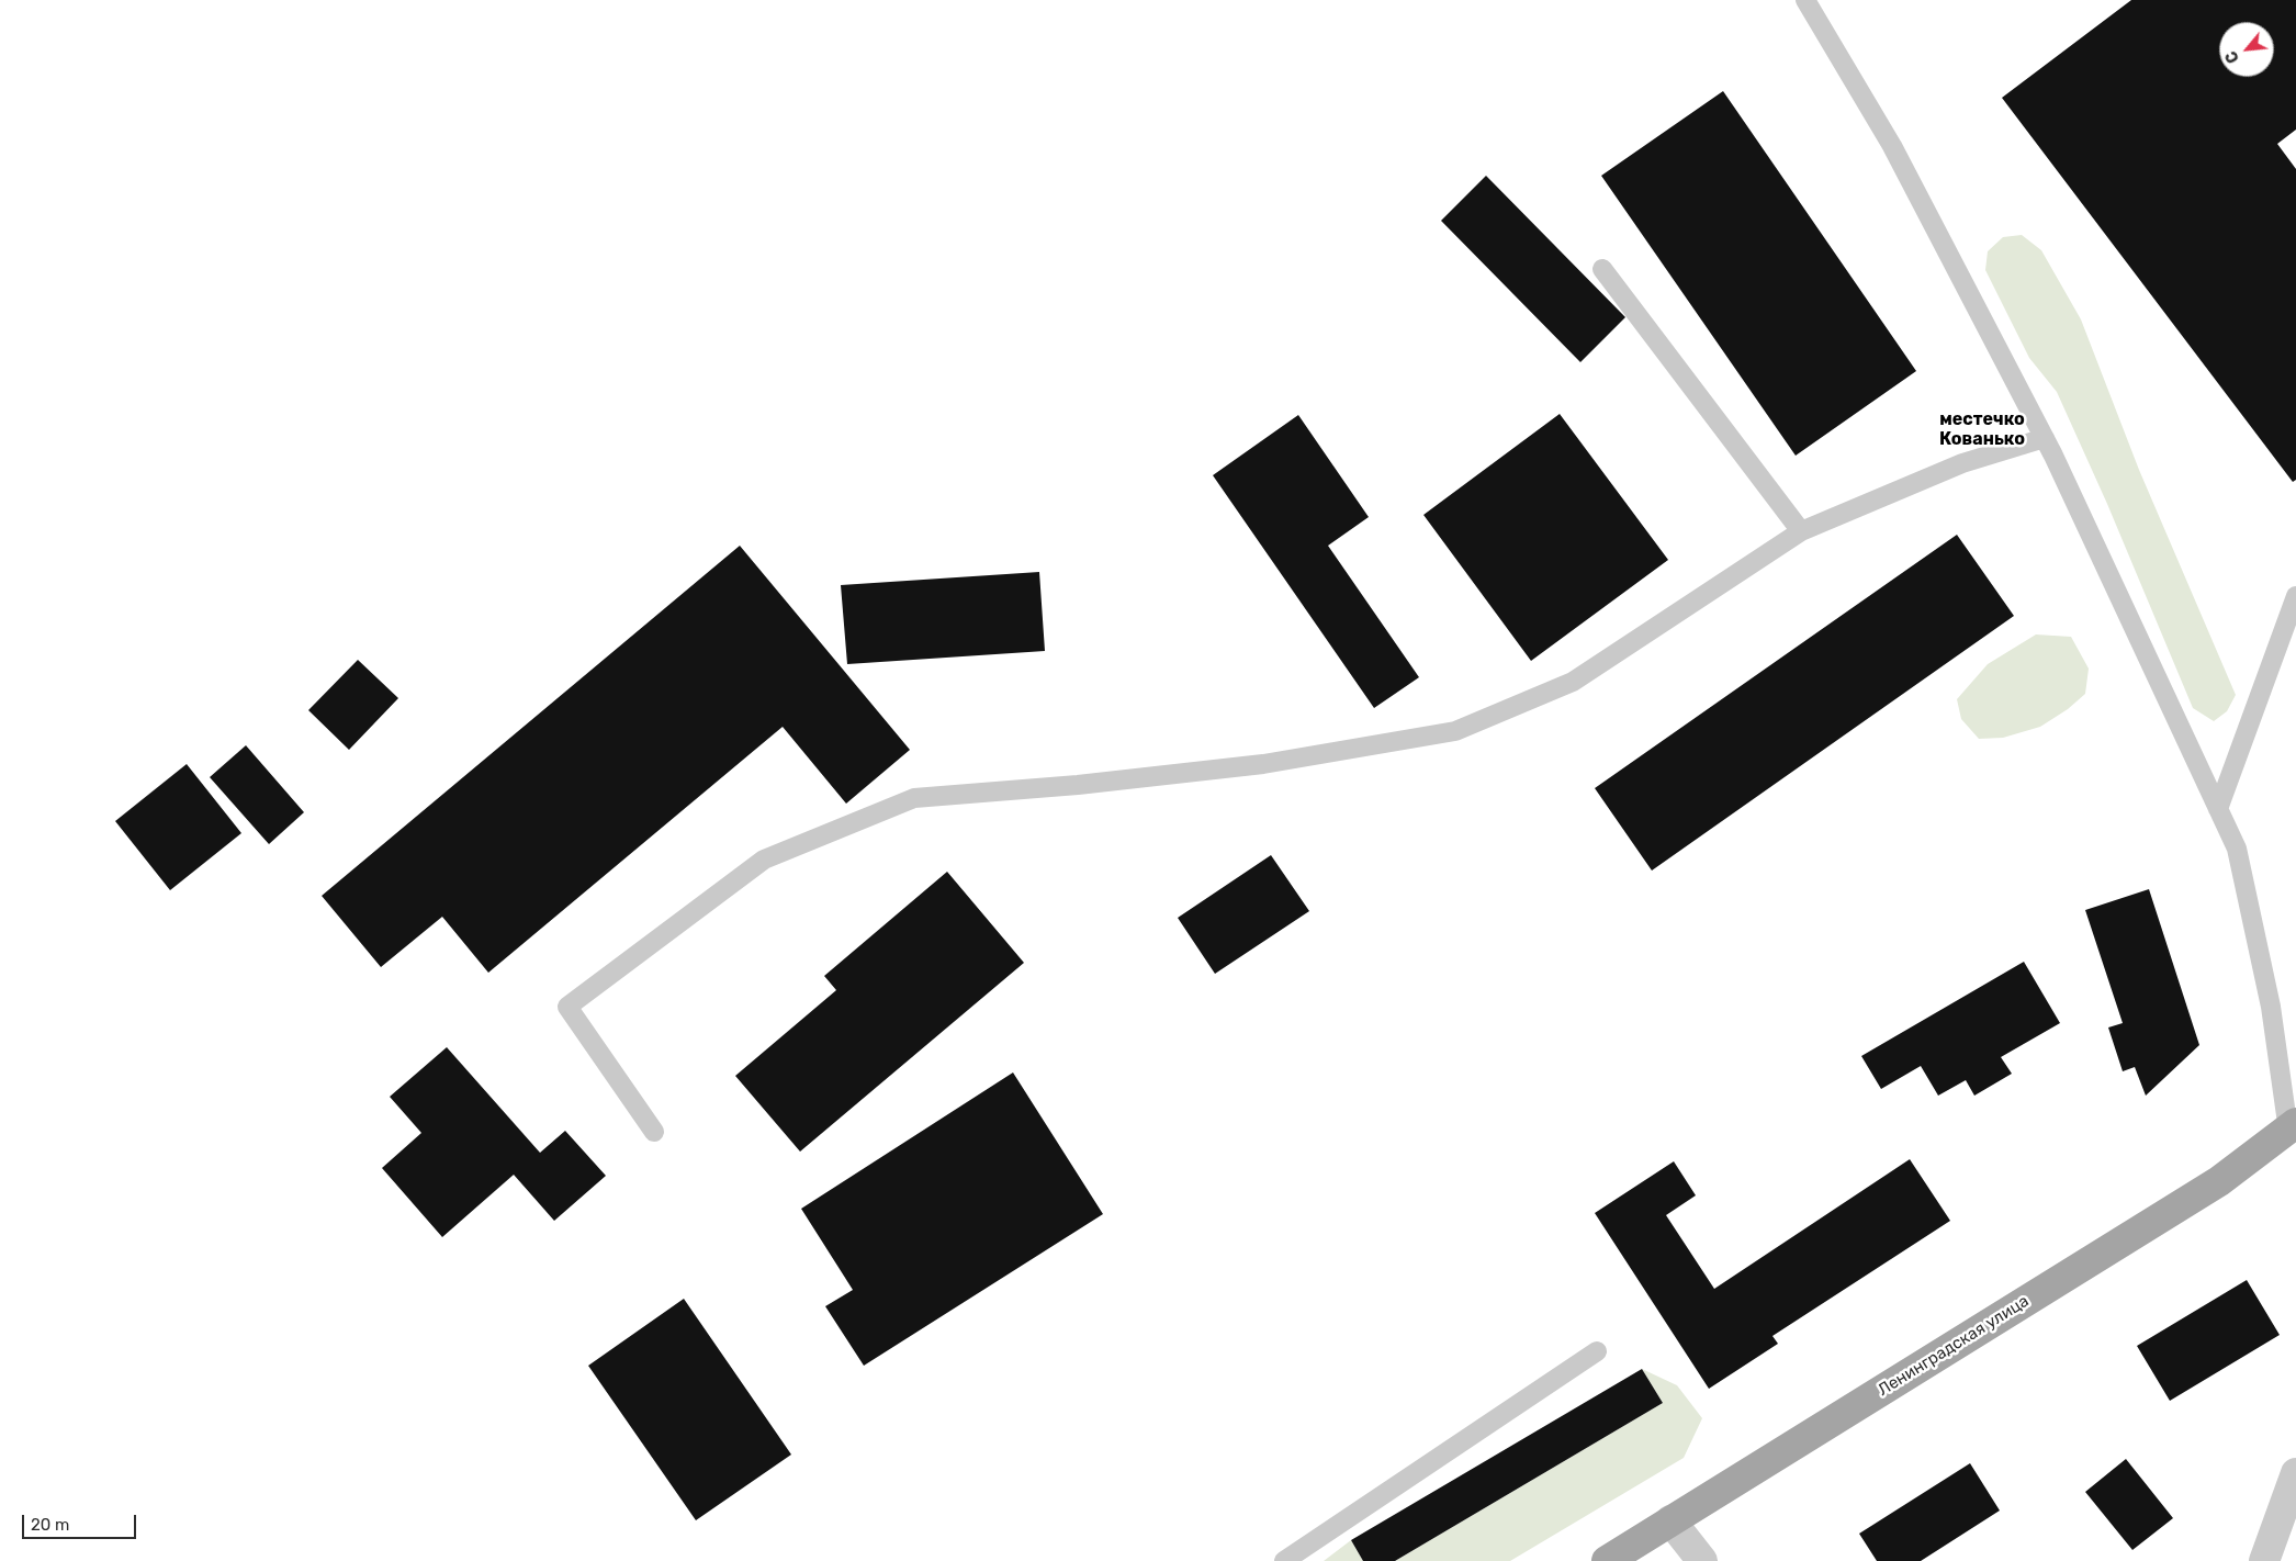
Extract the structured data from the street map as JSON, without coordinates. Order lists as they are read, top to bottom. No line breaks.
{"streets":{"main road":["Ленинградская улица"]},"districts":["местечко Кованько"],"scale_bar":"20 m","north":"bottom left"}
